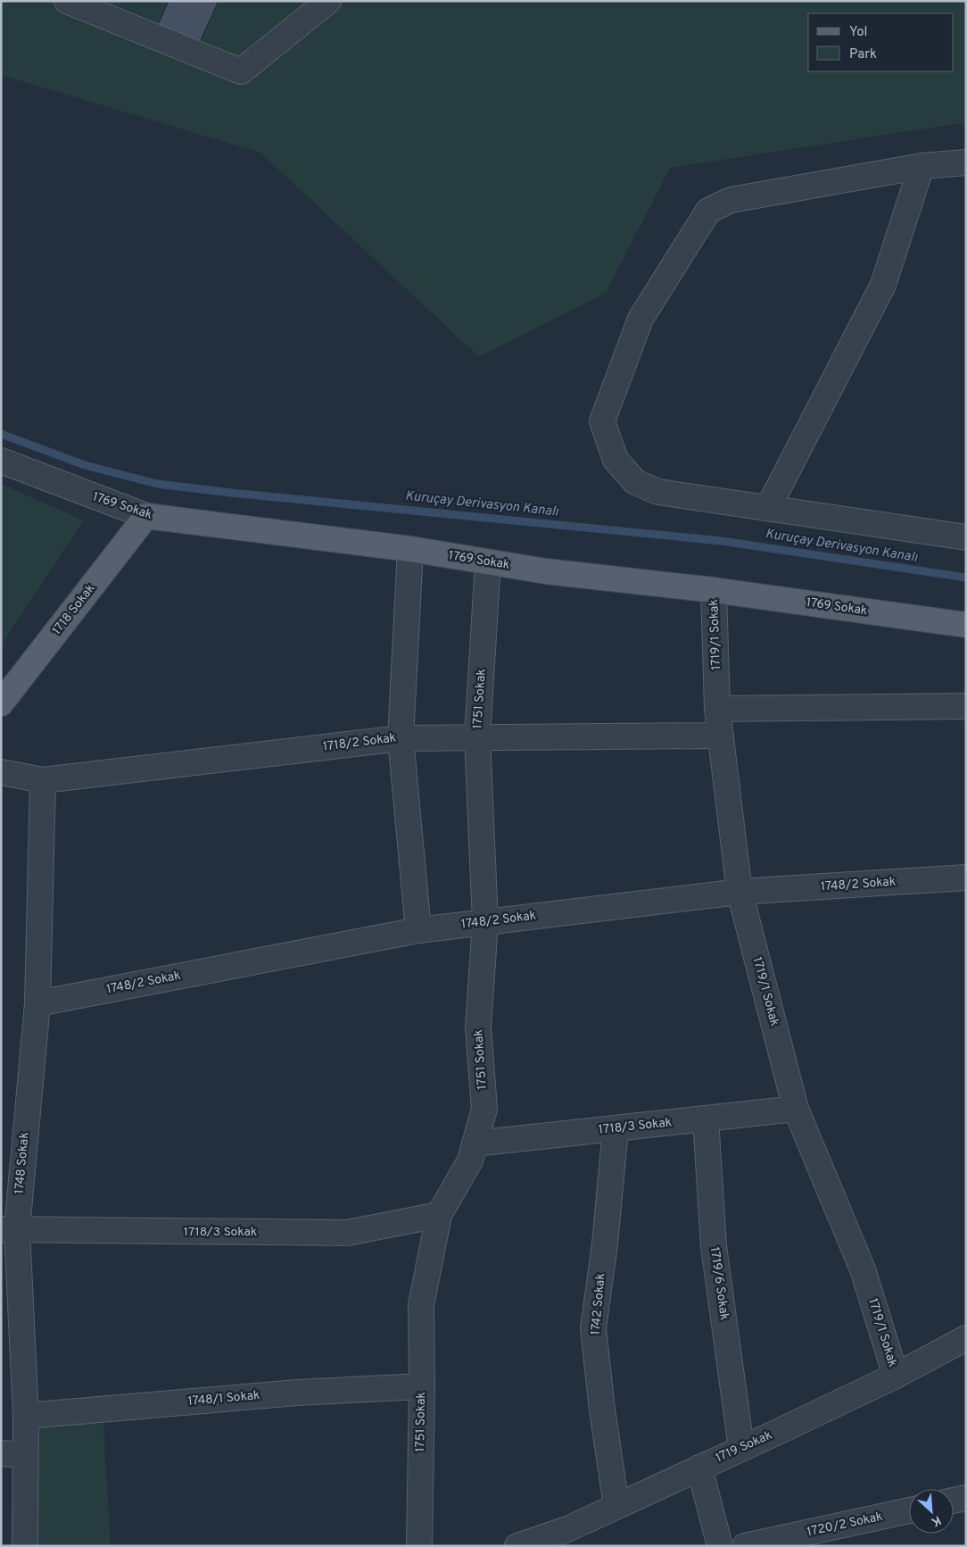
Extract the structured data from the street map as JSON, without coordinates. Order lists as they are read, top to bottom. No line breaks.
{"streets":{"main road":["1769 Sokak","1718 Sokak"],"street":["1719/1 Sokak","1751 Sokak","1718/2 Sokak","1748/2 Sokak","1718/3 Sokak","1748 Sokak","1719/6 Sokak","1742 Sokak","1748/1 Sokak","1719 Sokak","1720/2 Sokak"]},"crossings":[["1769 Sokak","1718 Sokak"],["1769 Sokak","1719/1 Sokak"],["1769 Sokak","1751 Sokak"],["1719/1 Sokak","1718/2 Sokak"],["1719/1 Sokak","1748/2 Sokak"],["1719/1 Sokak","1718/3 Sokak"],["1719/1 Sokak","1719 Sokak"],["1751 Sokak","1718/2 Sokak"],["1751 Sokak","1748/2 Sokak"],["1751 Sokak","1718/3 Sokak"],["1751 Sokak","1748/1 Sokak"],["1718/2 Sokak","1748 Sokak"],["1748/2 Sokak","1748 Sokak"],["1718/3 Sokak","1748 Sokak"],["1718/3 Sokak","1719/6 Sokak"],["1718/3 Sokak","1742 Sokak"],["1748 Sokak","1748/1 Sokak"],["1719/6 Sokak","1719 Sokak"],["1742 Sokak","1719 Sokak"]],"water":["Kuruçay Derivasyon Kanalı"],"legend":["Yol","Park"],"north":"bottom right"}
